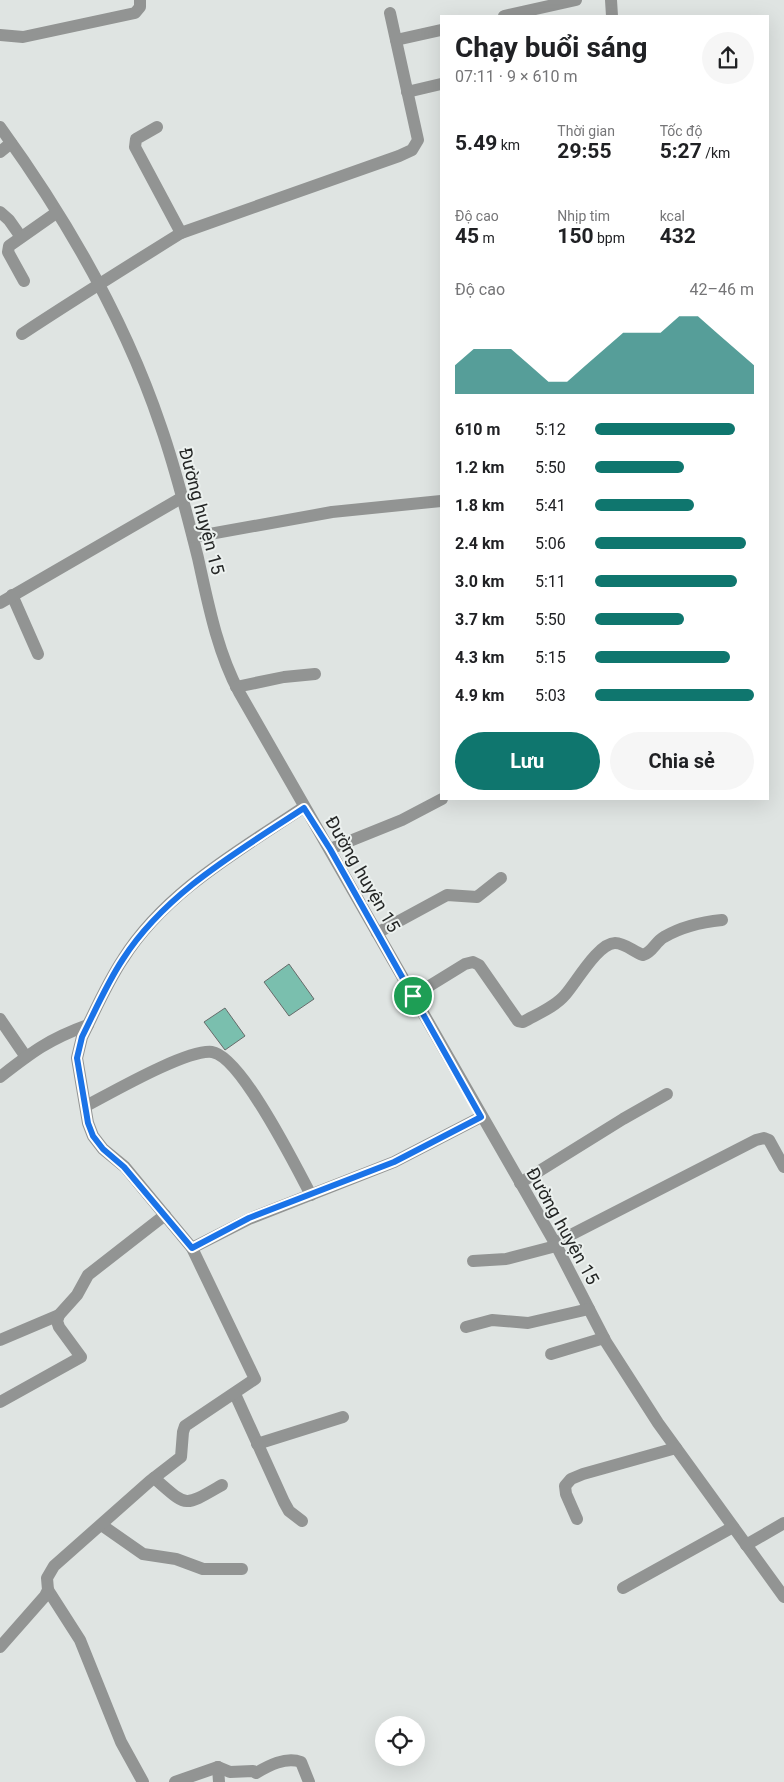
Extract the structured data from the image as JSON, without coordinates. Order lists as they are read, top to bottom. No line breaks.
{"streets":{"street":["Đường huyện 15"]},"page":{"heading":["Chạy buổi sáng","07:11 · 9 × 610 m"],"stats":[["5.49 km"],["Thời gian","29:55"],["Tốc độ","5:27 /km"],["Độ cao","45 m"],["Nhịp tim","150 bpm"],["kcal","432"]],"chart":["Độ cao","42–46 m"],"list":[{"name":"610 m","note":"5:12"},{"name":"1.2 km","note":"5:50"},{"name":"1.8 km","note":"5:41"},{"name":"2.4 km","note":"5:06"},{"name":"3.0 km","note":"5:11"},{"name":"3.7 km","note":"5:50"},{"name":"4.3 km","note":"5:15"},{"name":"4.9 km","note":"5:03"}],"buttons":["Lưu","Chia sẻ"]}}
